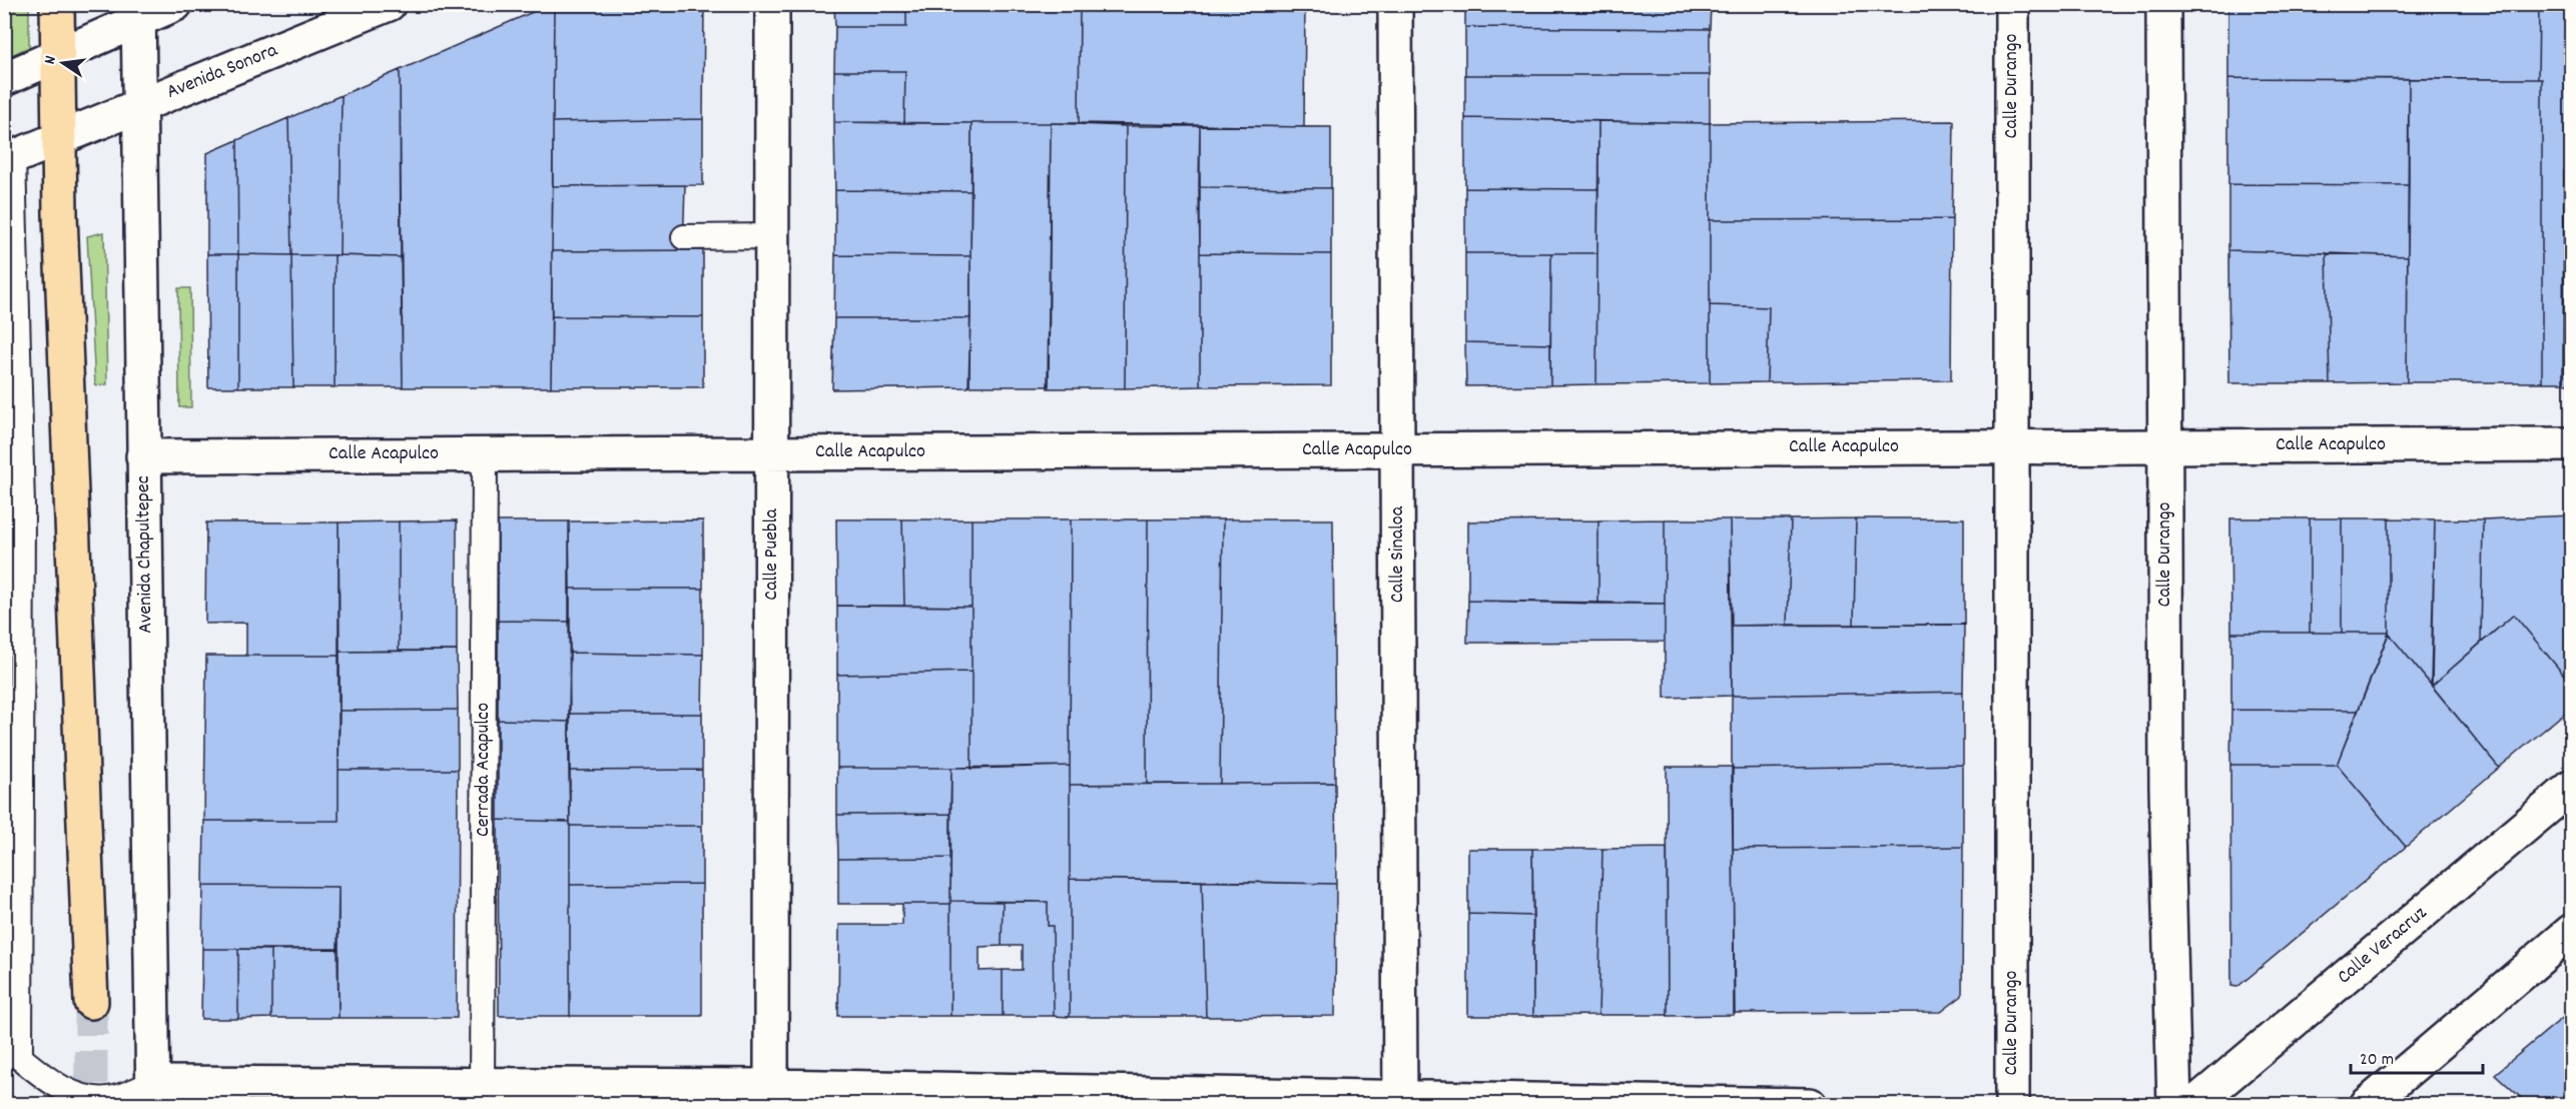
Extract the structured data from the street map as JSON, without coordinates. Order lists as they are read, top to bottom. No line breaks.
{"streets":{"street":["Avenida Sonora","Calle Durango","Calle Acapulco","Avenida Chapultepec","Calle Puebla","Calle Sinaloa","Calle Veracruz"],"lane":["Cerrada Acapulco"]},"crossings":[["Avenida Sonora","Avenida Chapultepec"],["Calle Durango","Calle Acapulco"],["Calle Acapulco","Avenida Chapultepec"],["Calle Acapulco","Calle Puebla"],["Calle Acapulco","Calle Sinaloa"],["Calle Acapulco","Cerrada Acapulco"]],"scale_bar":"20 m","north":"left"}
